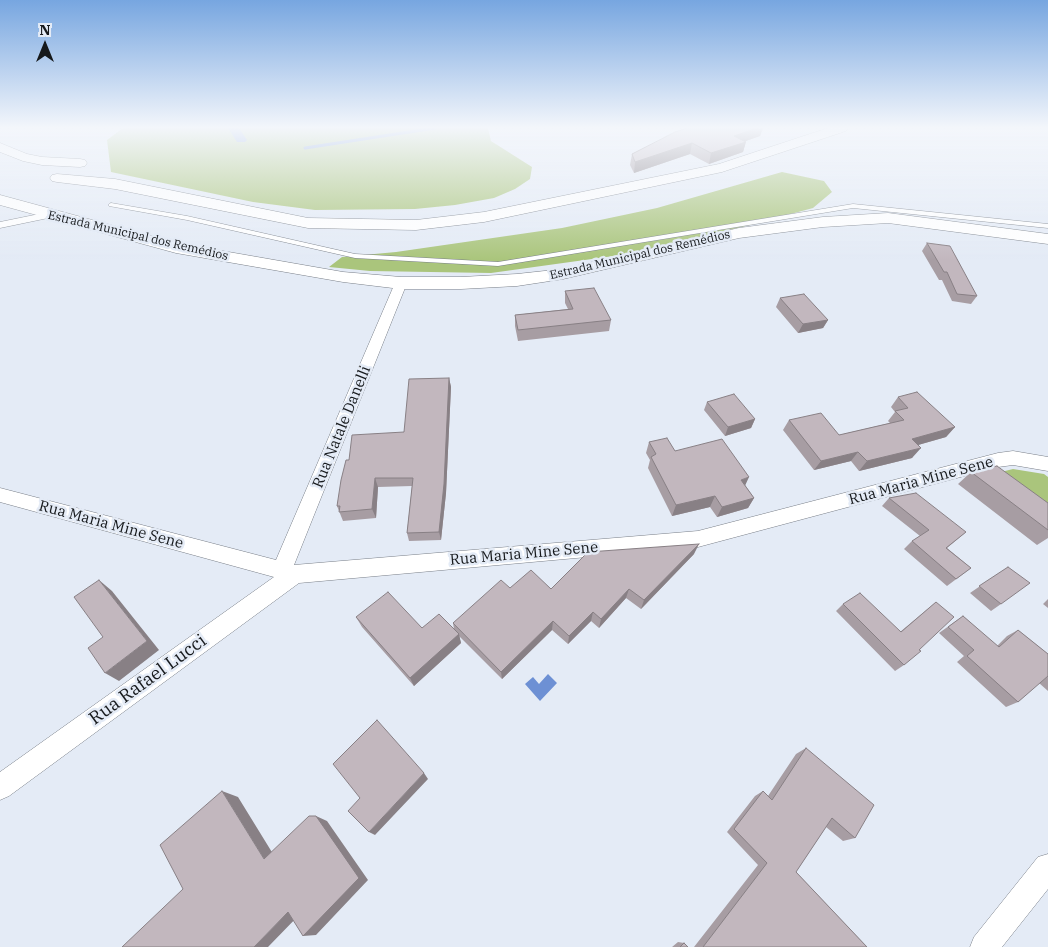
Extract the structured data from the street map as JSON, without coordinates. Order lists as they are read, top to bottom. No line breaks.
{"streets":{"street":["Estrada Municipal dos Remédios","Rua Natale Danelli","Rua Maria Mine Sene","Rua Rafael Lucci"]},"crossings":[["Estrada Municipal dos Remédios","Rua Natale Danelli"],["Rua Natale Danelli","Rua Maria Mine Sene"],["Rua Natale Danelli","Rua Rafael Lucci"],["Rua Maria Mine Sene","Rua Rafael Lucci"]],"north":"top"}
